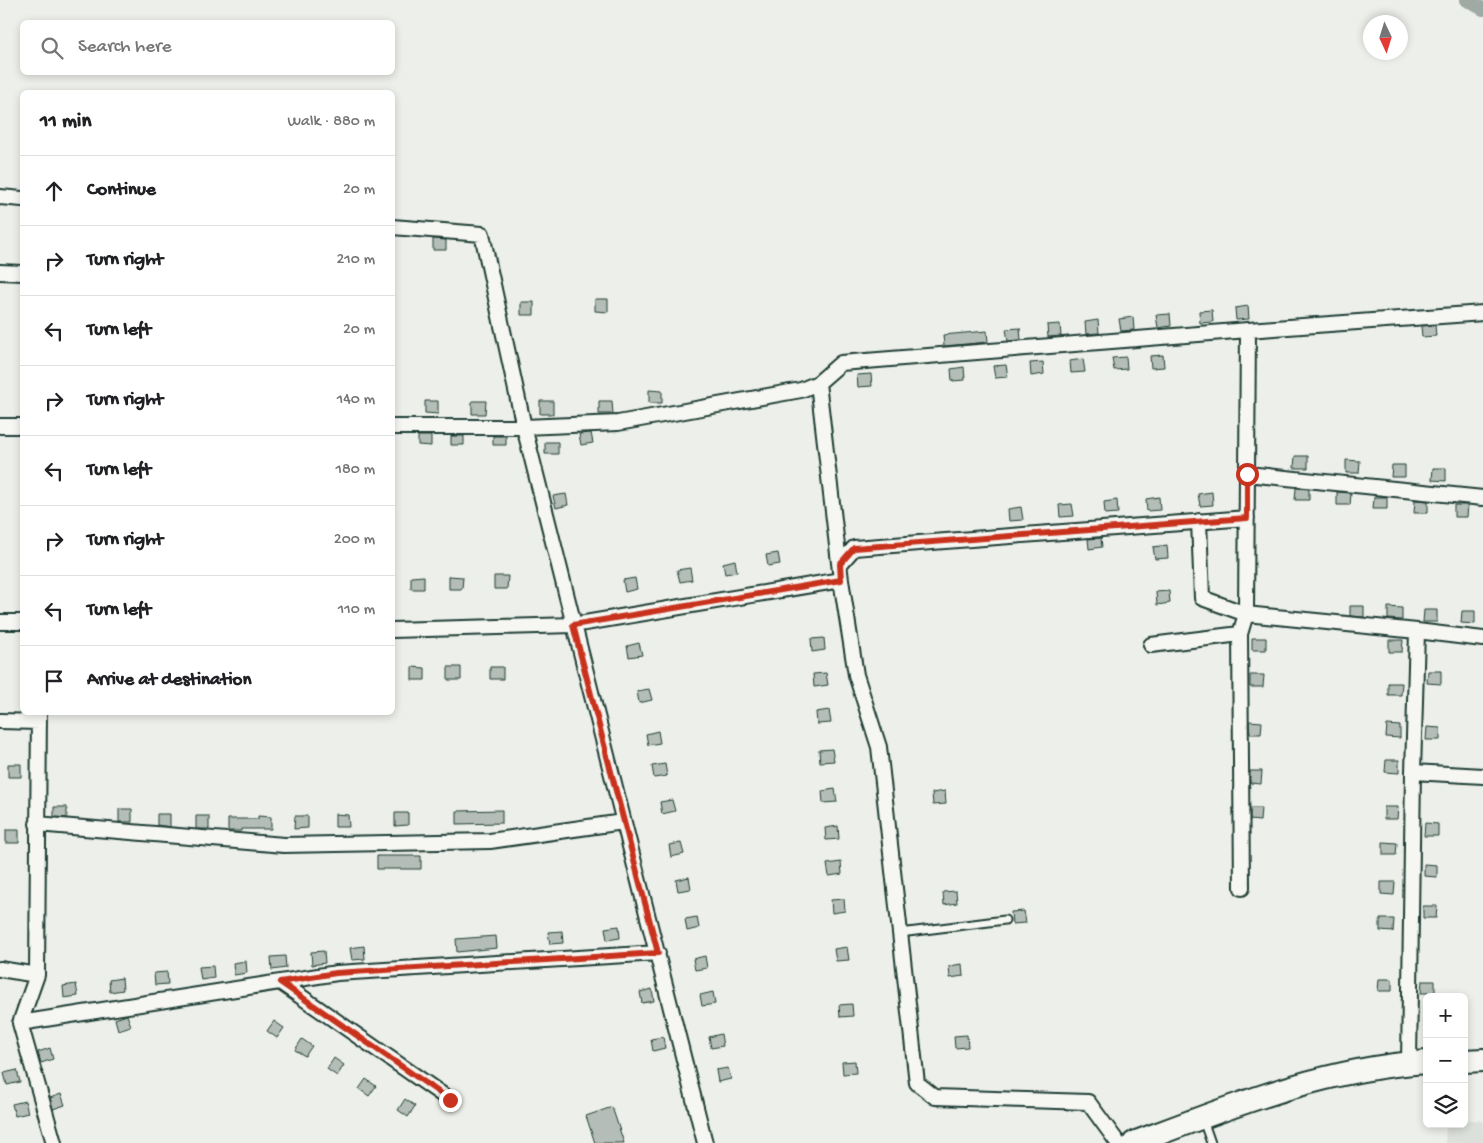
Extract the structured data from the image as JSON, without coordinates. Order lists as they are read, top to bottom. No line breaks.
{"north":"bottom","page":{"search":"Search here","heading":["11 min","Walk · 880 m"],"list":[["Continue","20 m"],["Turn right","210 m"],["Turn left","20 m"],["Turn right","140 m"],["Turn left","180 m"],["Turn right","200 m"],["Turn left","110 m"],"Arrive at destination"],"map_buttons":["+","−"]}}
